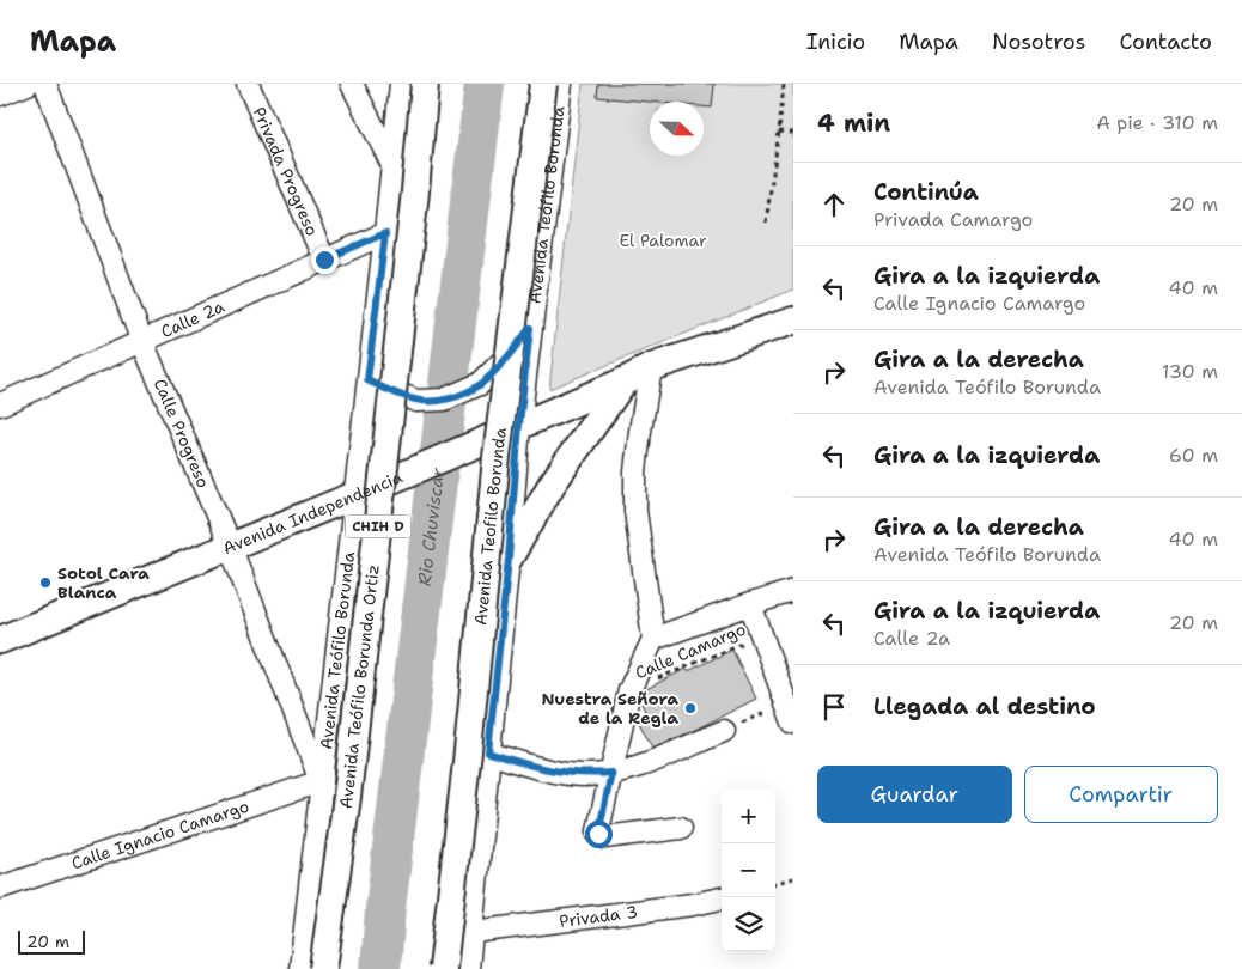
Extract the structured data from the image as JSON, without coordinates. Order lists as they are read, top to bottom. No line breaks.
{"streets":{"main road":["Avenida Independencia","CHIH D","Avenida Teofilo Borunda","Avenida Teófilo Borunda Ortiz"],"street":["Privada Progreso","Avenida Teófilo Borunda","Calle 2a","Calle Progreso","Calle Ignacio Camargo","Privada 3"],"path":["Calle Camargo"]},"crossings":[["Privada Progreso","Calle 2a"],["Avenida Teófilo Borunda","Calle 2a"],["Avenida Teófilo Borunda","Calle Progreso"],["Avenida Teófilo Borunda","Avenida Independencia"],["Avenida Teófilo Borunda","Calle Ignacio Camargo"],["Avenida Teófilo Borunda","Privada 3"],["Calle 2a","Calle Progreso"],["Calle Progreso","Avenida Independencia"],["Calle Progreso","Calle Ignacio Camargo"]],"water":["Rio Chuviscar"],"parks":["El Palomar"],"places":["Sotol Cara Blanca","Nuestra Señora de la Regla"],"scale_bar":"20 m","north":"right","page":{"header":"Mapa","nav":["Inicio","Mapa","Nosotros","Contacto"],"heading":["4 min","A pie · 310 m"],"list":[["Continúa","Privada Camargo","20 m"],["Gira a la izquierda","Calle Ignacio Camargo","40 m"],["Gira a la derecha","Avenida Teófilo Borunda","130 m"],["Gira a la izquierda","60 m"],["Gira a la derecha","Avenida Teófilo Borunda","40 m"],["Gira a la izquierda","Calle 2a","20 m"],"Llegada al destino"],"buttons":["Guardar","Compartir"],"map_buttons":["+","−"],"scale":"20 m"}}
